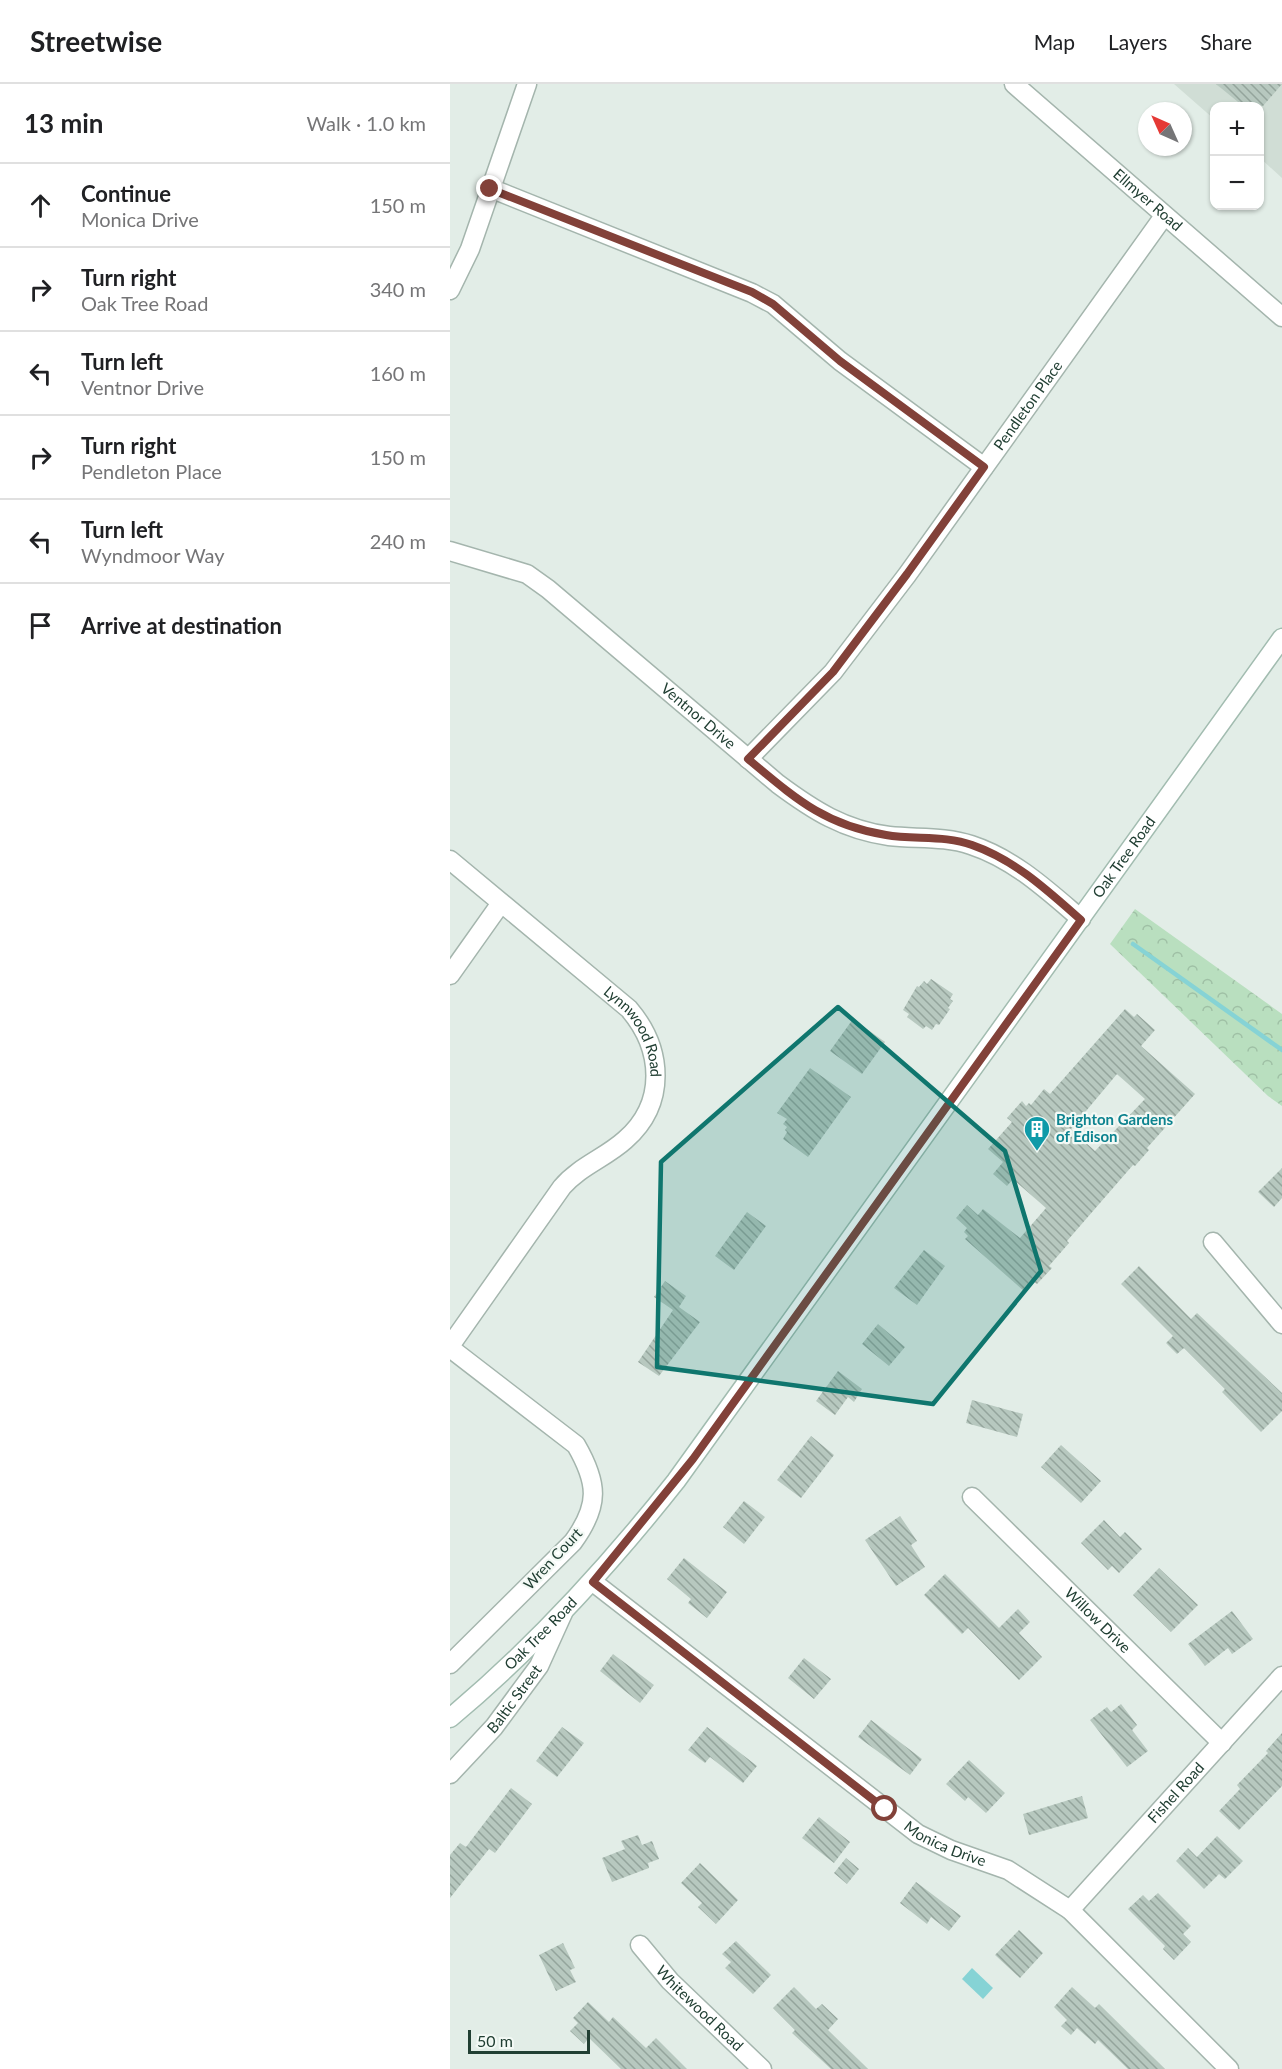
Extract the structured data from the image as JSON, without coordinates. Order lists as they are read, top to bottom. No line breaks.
{"streets":{"street":["Ellmyer Road","Pendleton Place","Ventnor Drive","Oak Tree Road","Lynnwood Road","Wren Court","Willow Drive","Baltic Street","Fishel Road","Monica Drive","Whitewood Road"]},"crossings":[["Ellmyer Road","Pendleton Place"],["Pendleton Place","Ventnor Drive"],["Ventnor Drive","Oak Tree Road"],["Oak Tree Road","Baltic Street"],["Oak Tree Road","Monica Drive"],["Lynnwood Road","Wren Court"],["Willow Drive","Fishel Road"],["Fishel Road","Monica Drive"]],"places":{"building":["Brighton Gardens of Edison"]},"scale_bar":"50 m","north":"top left","page":{"header":"Streetwise","nav":["Map","Layers","Share"],"heading":["13 min","Walk · 1.0 km"],"map_buttons":["+","−"],"list":[["Continue","Monica Drive","150 m"],["Turn right","Oak Tree Road","340 m"],["Turn left","Ventnor Drive","160 m"],["Turn right","Pendleton Place","150 m"],["Turn left","Wyndmoor Way","240 m"],"Arrive at destination"],"scale":"50 m"}}
